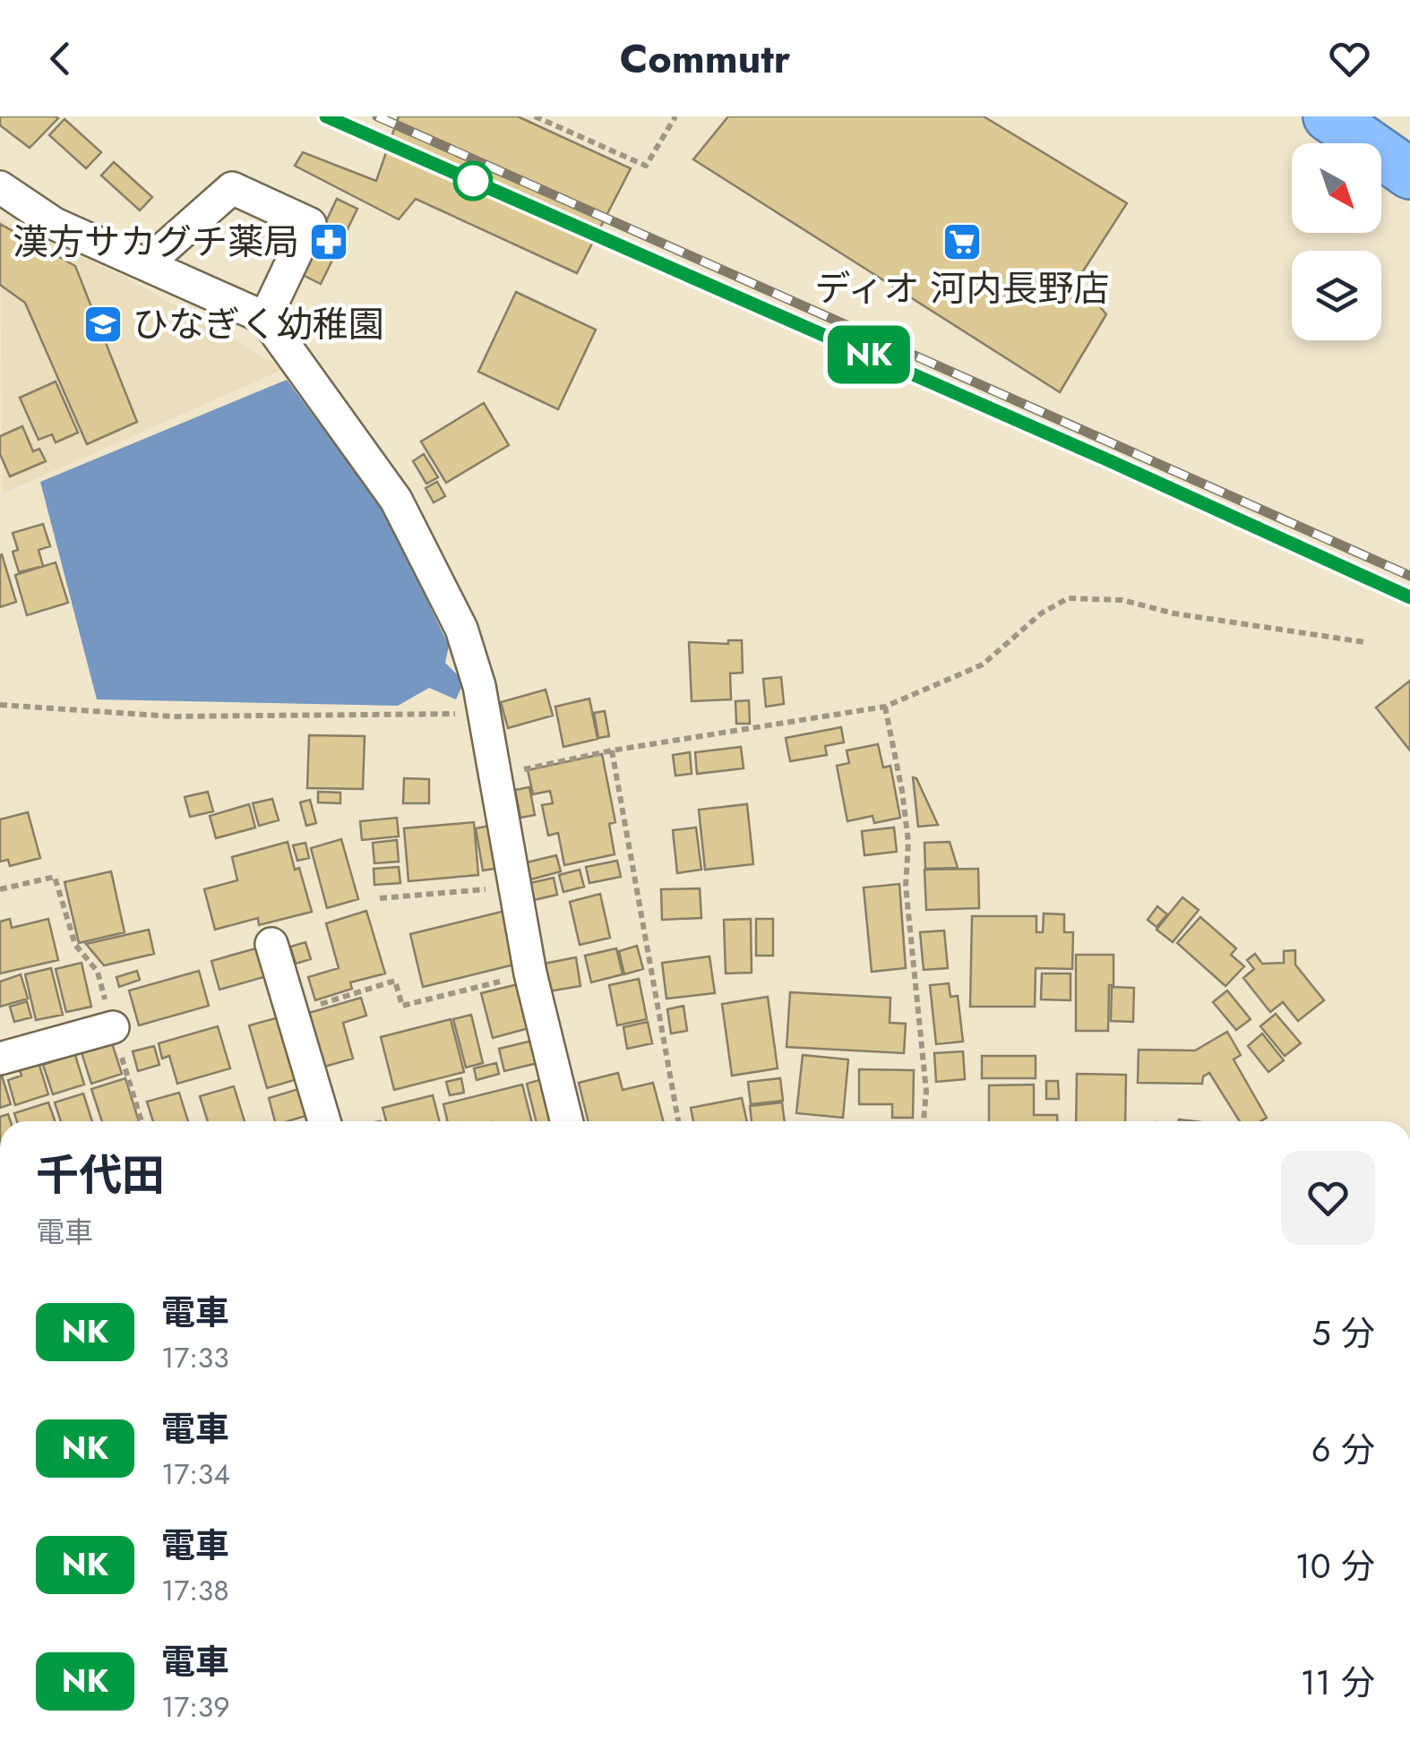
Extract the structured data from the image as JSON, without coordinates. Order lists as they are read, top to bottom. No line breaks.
{"places":{"pharmacy":["漢方サカグチ薬局"],"supermarket":["ディオ 河内長野店"],"school or university":["ひなぎく幼稚園"]},"north":"bottom right","page":{"header":"Commutr","on_map":"NK","heading":["千代田","電車"],"list":[{"mark":"NK","name":"電車","note":"17:33","value":"5 分"},{"mark":"NK","name":"電車","note":"17:34","value":"6 分"},{"mark":"NK","name":"電車","note":"17:38","value":"10 分"},{"mark":"NK","name":"電車","note":"17:39","value":"11 分"}]}}
